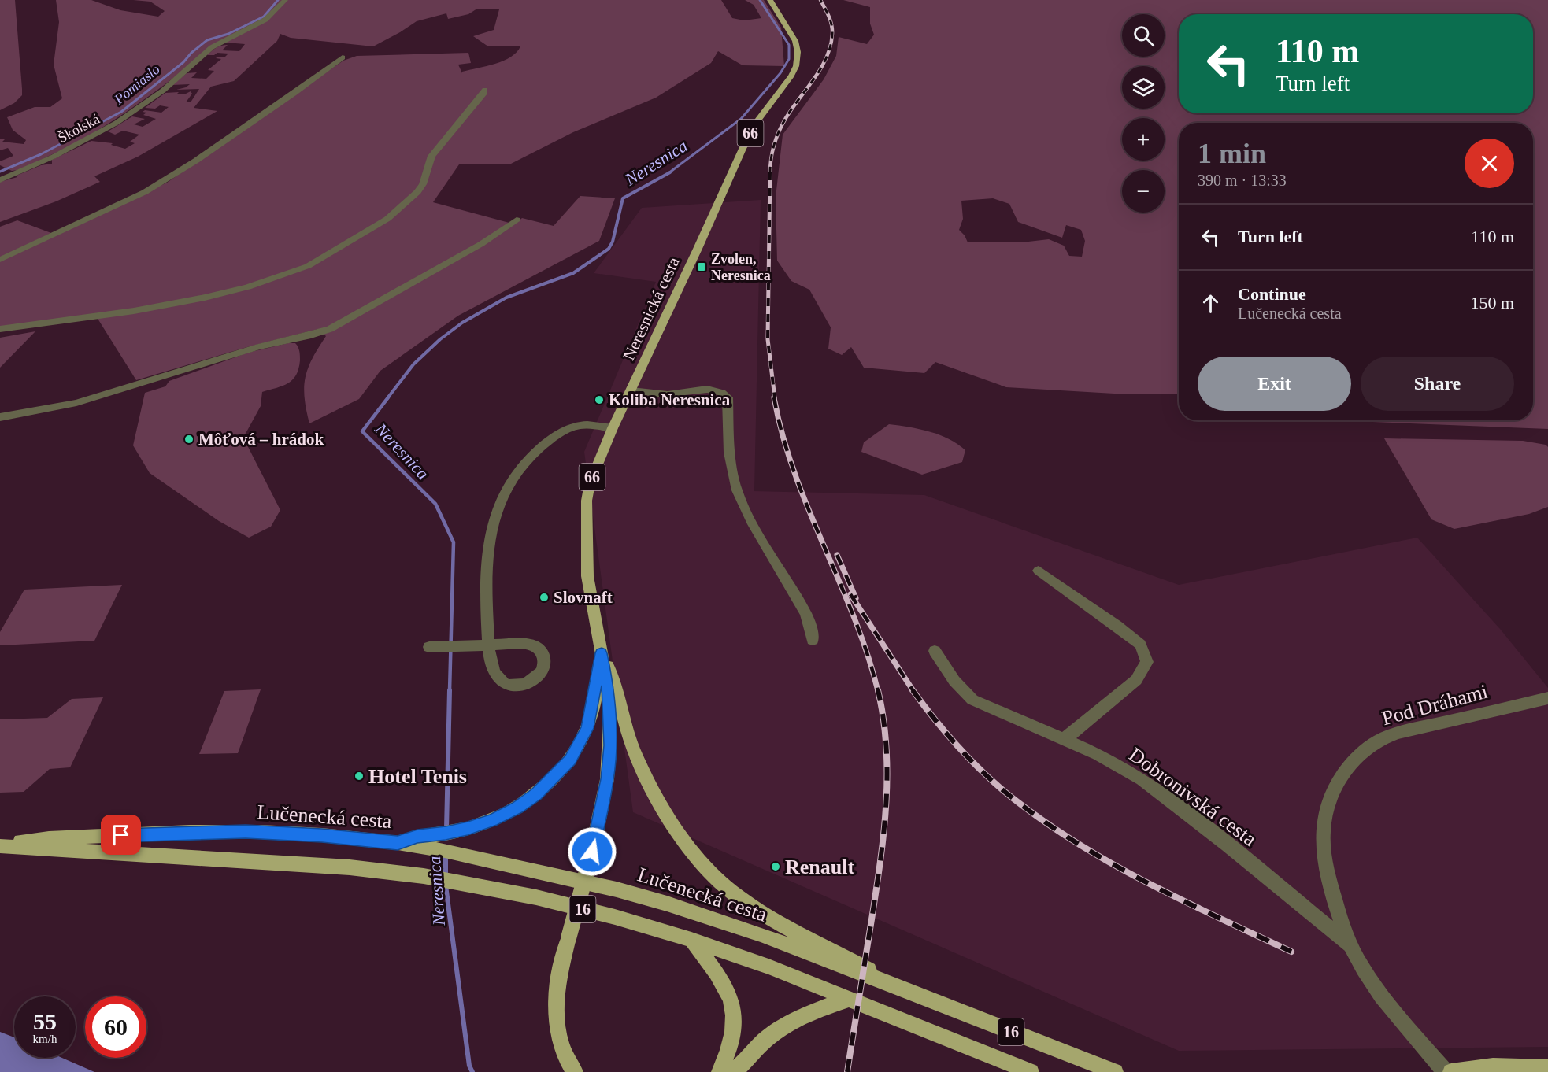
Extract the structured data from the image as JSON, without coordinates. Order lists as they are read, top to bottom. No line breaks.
{"streets":{"main road":["66","Neresnická cesta","Lučenecká cesta","16"],"street":["Školská","Pod Dráhami","Dobronivská cesta"]},"crossings":[["66","Neresnická cesta"],["Pod Dráhami","Dobronivská cesta"],["Lučenecká cesta","16"]],"water":["Pomiaslo","Neresnica"],"places":{"transit":["Zvolen, Neresnica"],"other":["Koliba Neresnica","Môťová – hrádok","Slovnaft","Hotel Tenis","Renault"]},"page":{"map_buttons":["+","−"],"turn":["110 m","Turn left"],"heading":["1 min","390 m · 13:33"],"list":[{"name":"Turn left","value":"110 m"},{"name":"Continue","note":"Lučenecká cesta","value":"150 m"}],"buttons":["Exit","Share"],"speed":"55 km/h","limit":"60"}}
